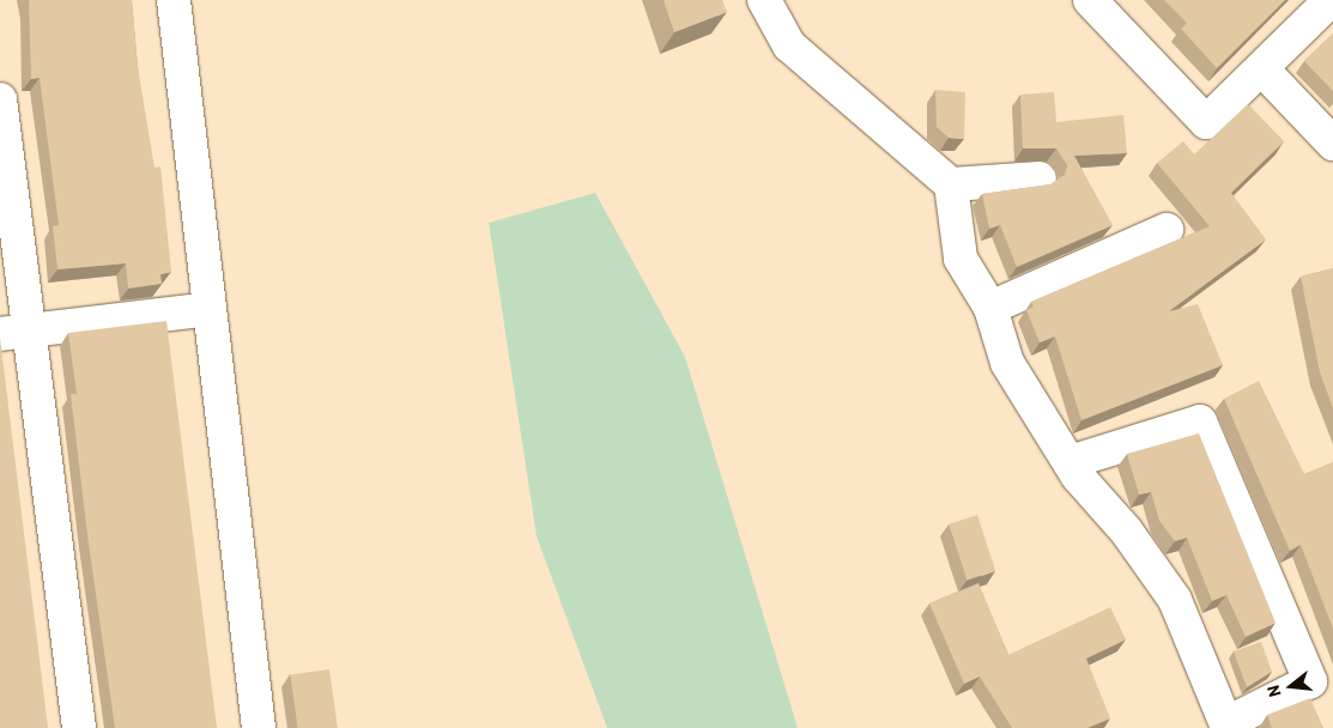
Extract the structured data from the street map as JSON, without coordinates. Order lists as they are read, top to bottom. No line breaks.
{"north":"left"}
